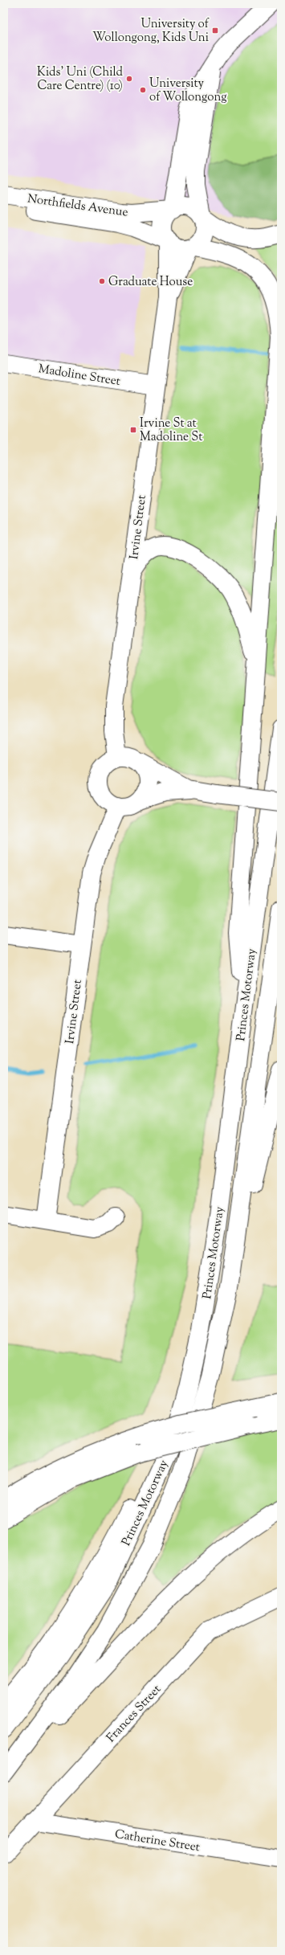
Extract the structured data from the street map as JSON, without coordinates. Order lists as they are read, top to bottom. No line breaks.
{"streets":{"main road":["Northfields Avenue","Madoline Street","Irvine Street","Princes Motorway","Frances Street","Catherine Street"]},"crossings":[["Northfields Avenue","Irvine Street"],["Madoline Street","Irvine Street"],["Frances Street","Catherine Street"]],"places":{"transit":["University of Wollongong, Kids Uni","Irvine St at Madoline St"],"other":["Kids’ Uni (Child Care Centre) (10)","University of Wollongong","Graduate House"]}}
